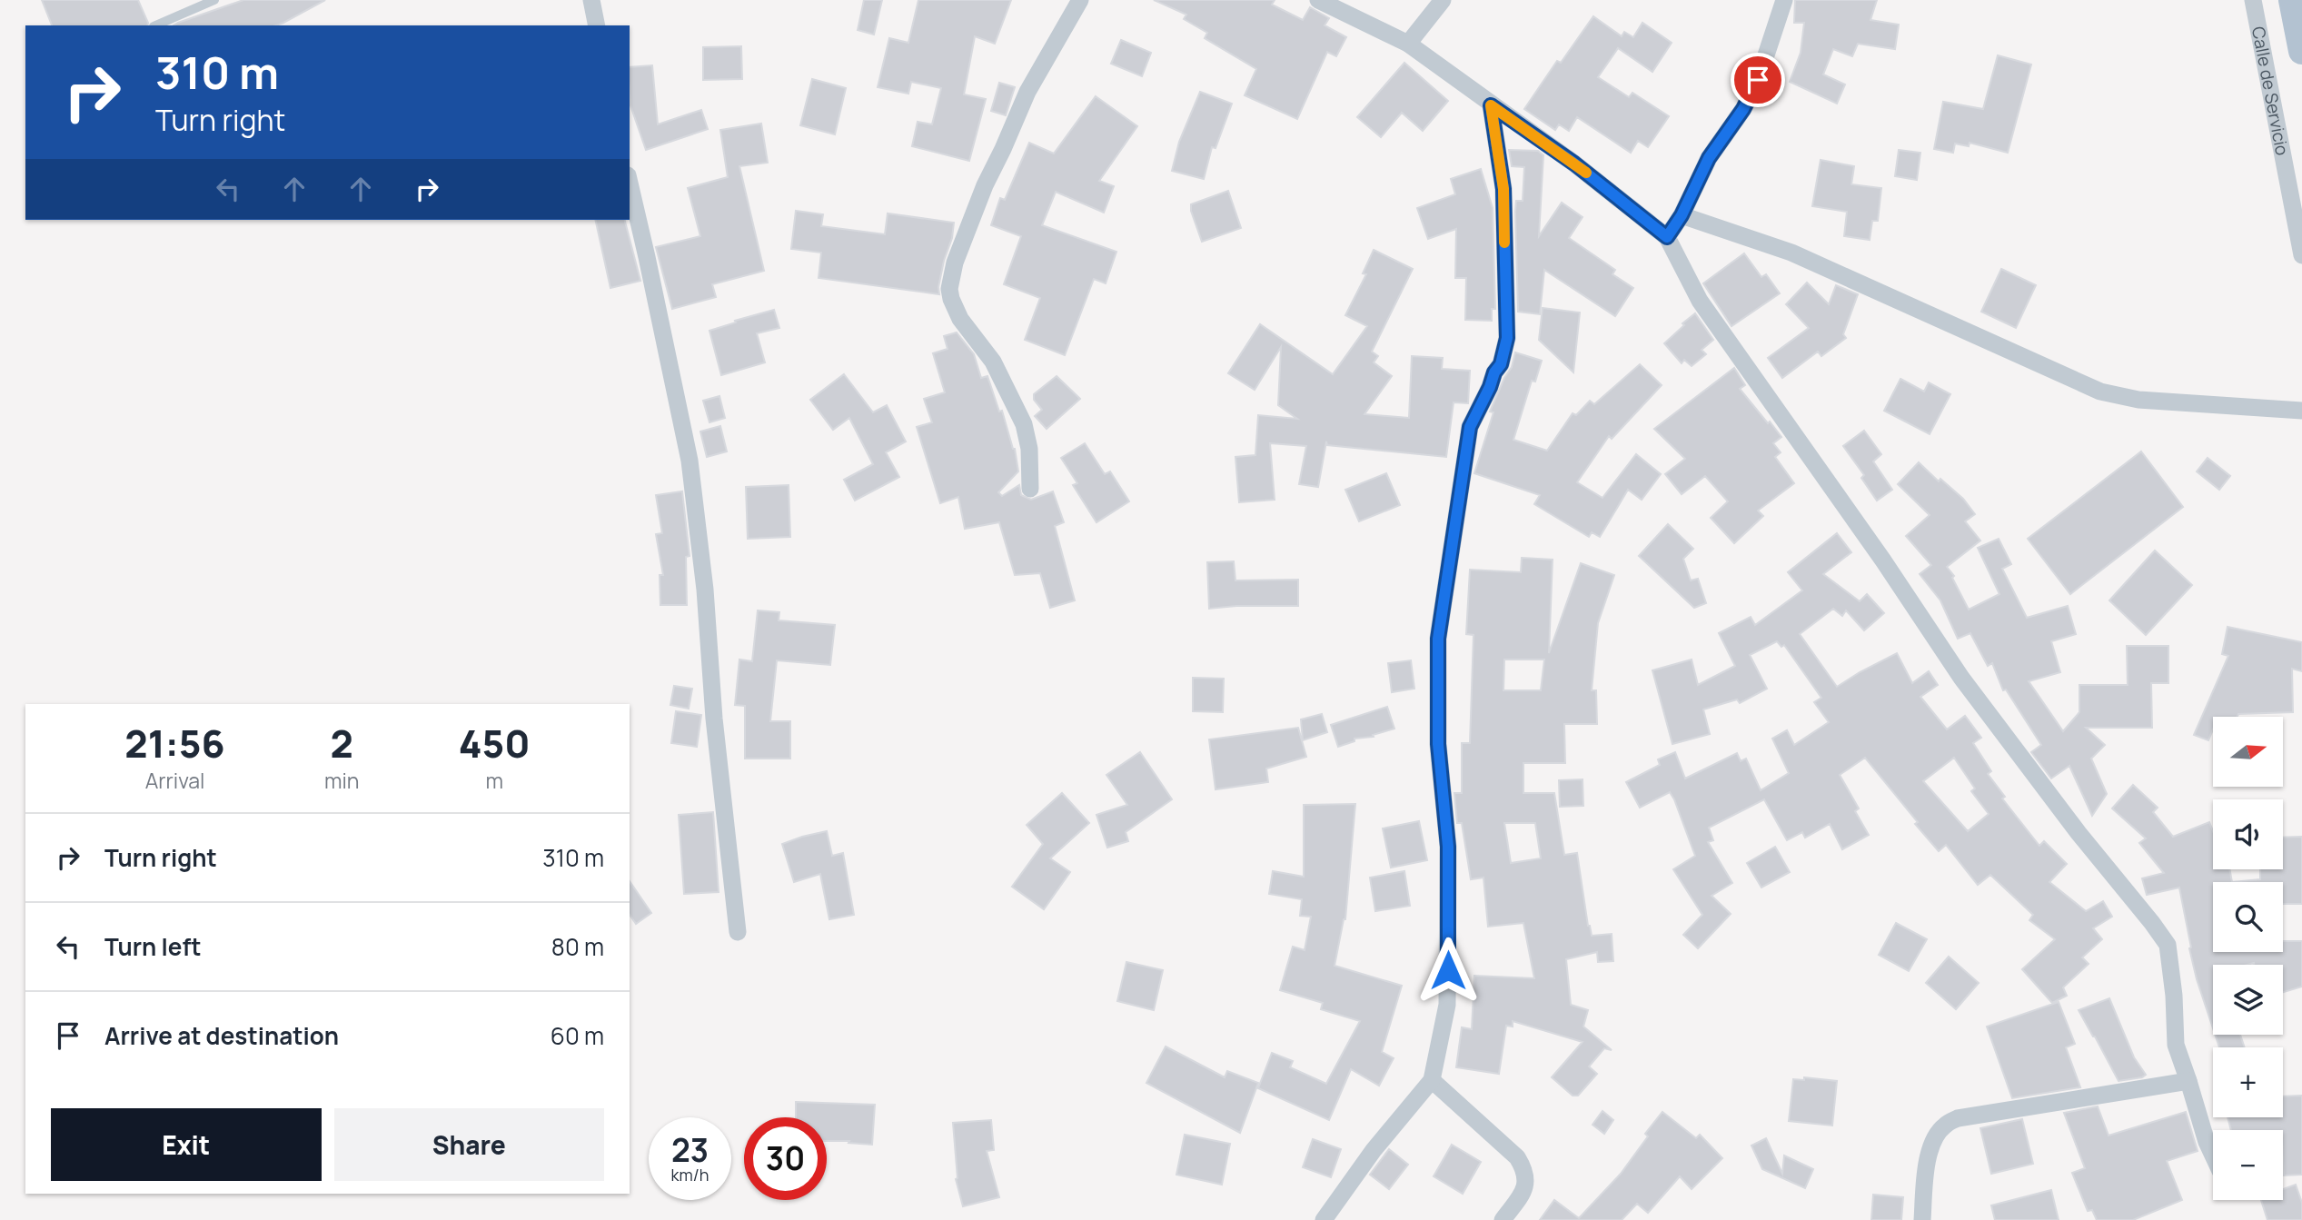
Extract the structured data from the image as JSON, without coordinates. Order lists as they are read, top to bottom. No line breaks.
{"streets":{"street":["Calle de Servicio"]},"north":"right","page":{"turn":["310 m","Turn right"],"eta":["21:56","Arrival","2","min","450","m"],"map_buttons":["+","−"],"list":[{"name":"Turn right","value":"310 m"},{"name":"Turn left","value":"80 m"},{"name":"Arrive at destination","value":"60 m"}],"buttons":["Exit","Share"],"speed":"23 km/h","limit":"30"}}
